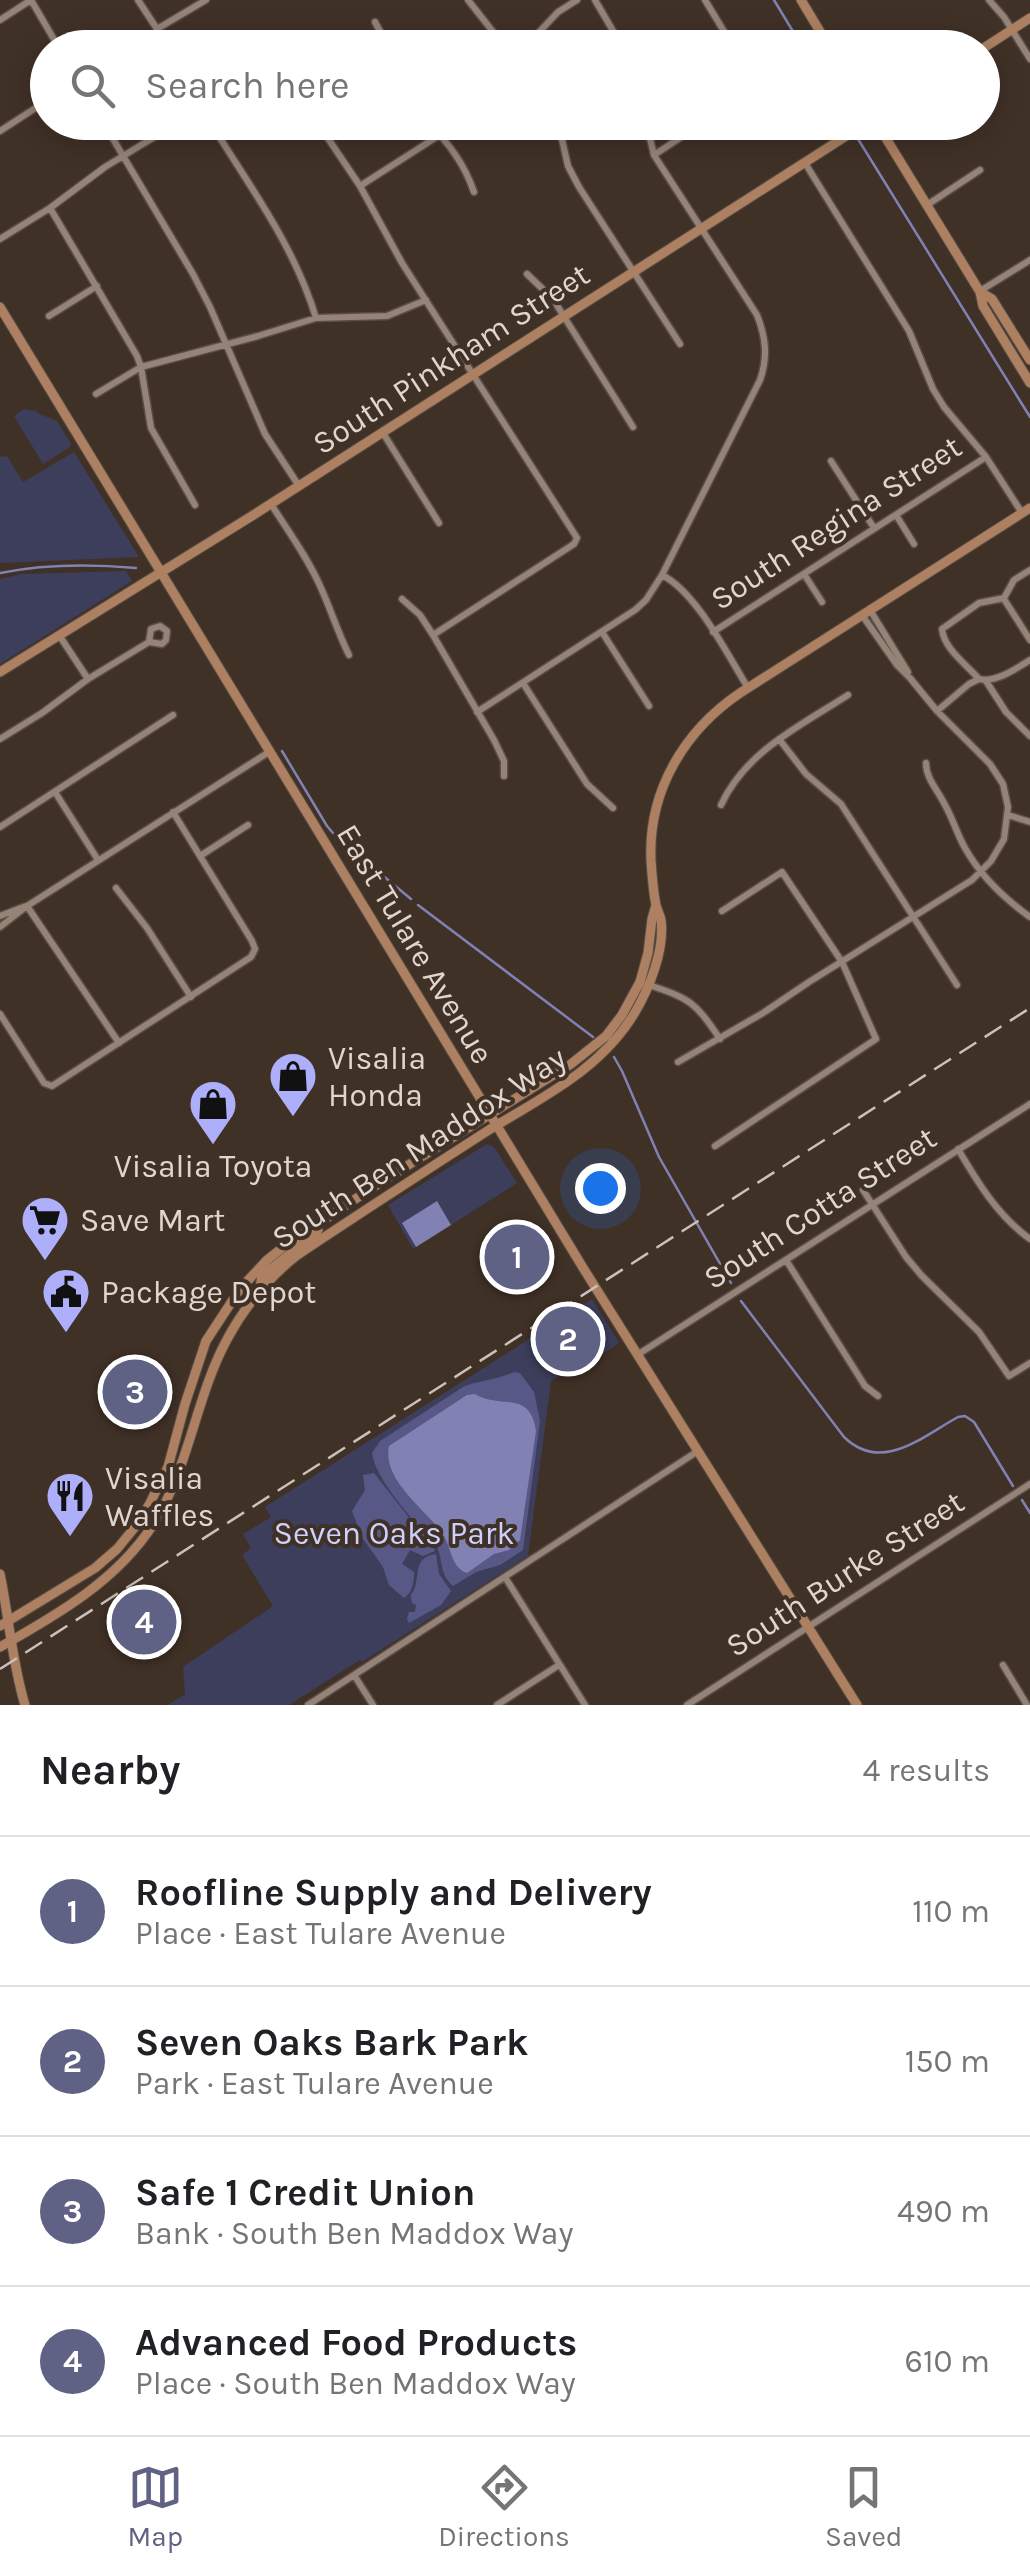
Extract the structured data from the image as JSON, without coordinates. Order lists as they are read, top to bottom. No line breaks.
{"streets":{"main road":["South Pinkham Street","East Tulare Avenue","South Ben Maddox Way"],"street":["South Regina Street","South Cotta Street","South Burke Street"]},"crossings":[["South Pinkham Street","East Tulare Avenue"],["East Tulare Avenue","South Ben Maddox Way"],["East Tulare Avenue","South Cotta Street"],["East Tulare Avenue","South Burke Street"]],"parks":["Seven Oaks Park"],"places":{"shop":["Visalia Honda","Visalia Toyota"],"supermarket":["Save Mart"],"public building":["Package Depot"],"restaurant":["Visalia Waffles"]},"page":{"search":"Search here","pins":["1","2","3","4"],"heading":["Nearby","4 results"],"list":[{"mark":"1","name":"Roofline Supply and Delivery","note":"Place · East Tulare Avenue","value":"110 m"},{"mark":"2","name":"Seven Oaks Bark Park","note":"Park · East Tulare Avenue","value":"150 m"},{"mark":"3","name":"Safe 1 Credit Union","note":"Bank · South Ben Maddox Way","value":"490 m"},{"mark":"4","name":"Advanced Food Products","note":"Place · South Ben Maddox Way","value":"610 m"}],"nav":["Map","Directions","Saved"]}}
